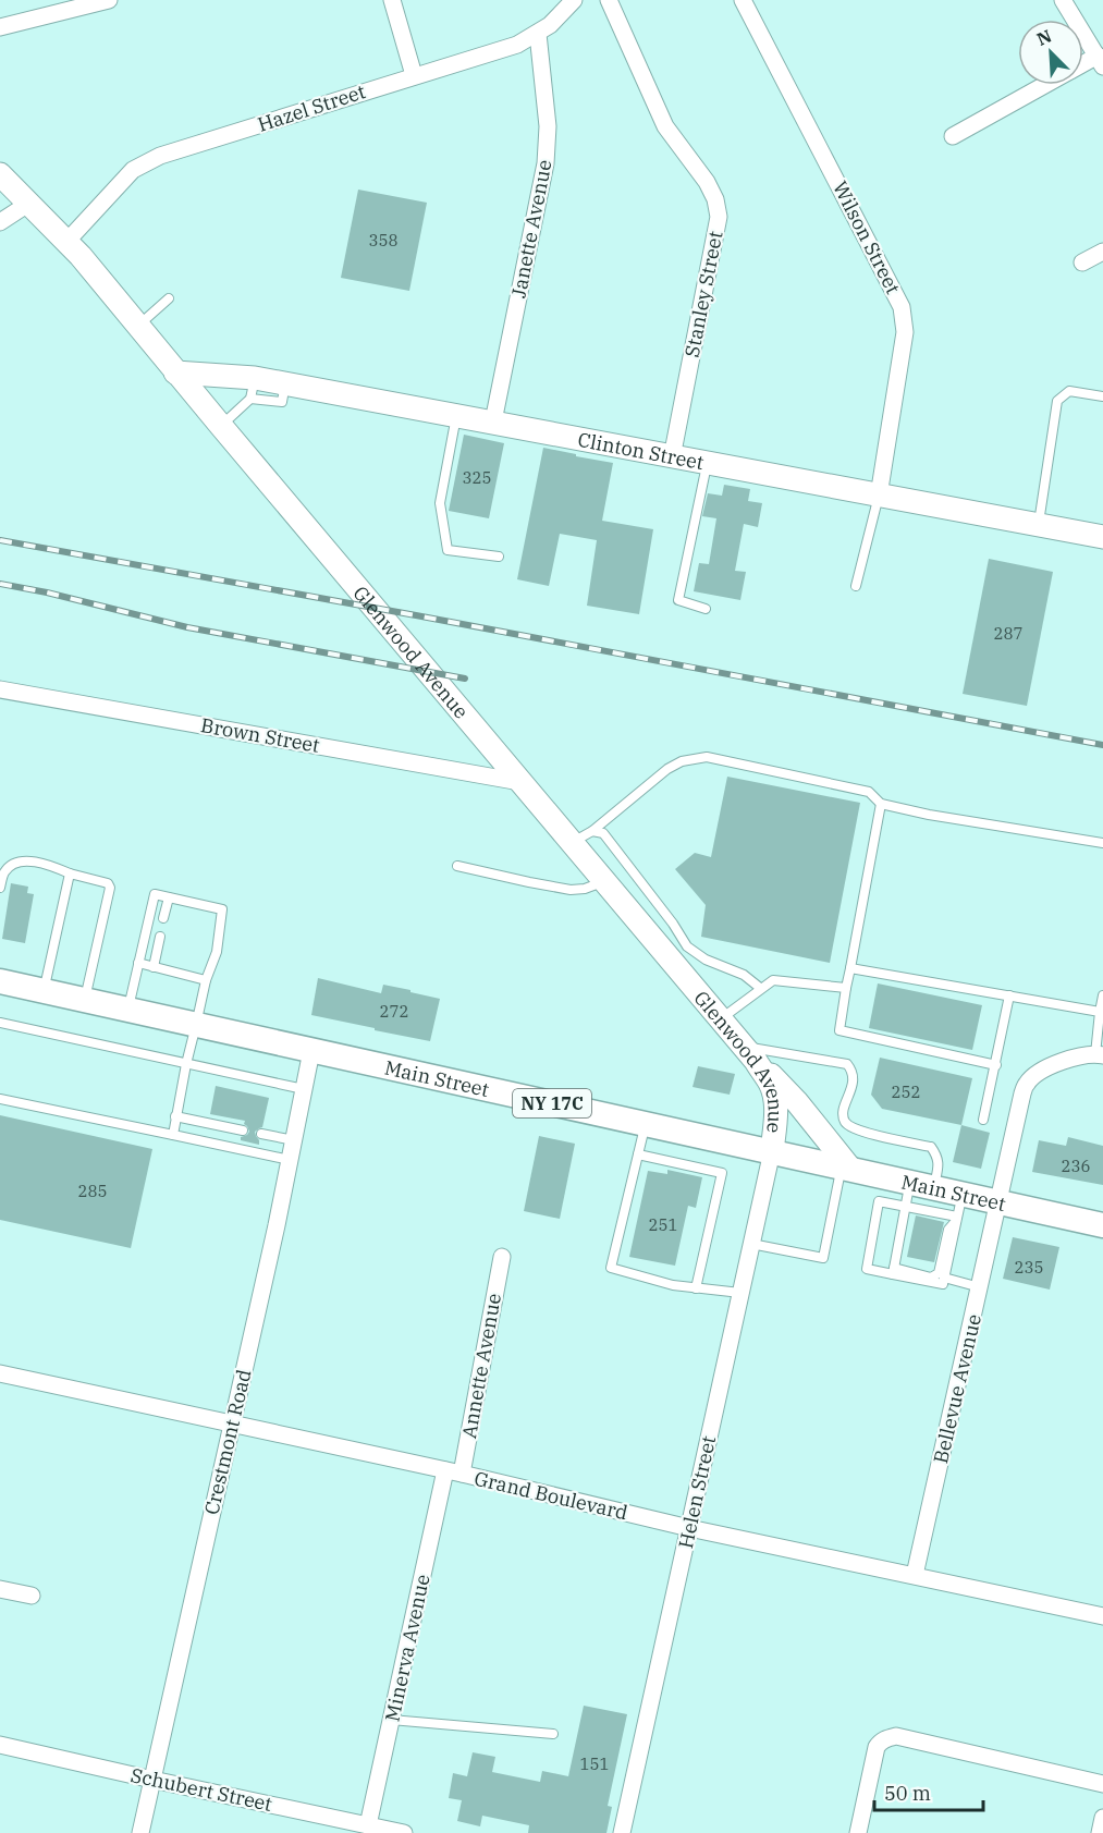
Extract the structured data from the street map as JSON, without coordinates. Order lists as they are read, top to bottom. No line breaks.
{"streets":{"main road":["Main Street","NY 17C"],"street":["Hazel Street","Janette Avenue","Wilson Street","Stanley Street","Clinton Street","Glenwood Avenue","Brown Street","Annette Avenue","Bellevue Avenue","Crestmont Road","Helen Street","Grand Boulevard","Minerva Avenue","Schubert Street"]},"crossings":[["Hazel Street","Janette Avenue"],["Hazel Street","Glenwood Avenue"],["Janette Avenue","Clinton Street"],["Wilson Street","Clinton Street"],["Stanley Street","Clinton Street"],["Clinton Street","Glenwood Avenue"],["Glenwood Avenue","Brown Street"],["Glenwood Avenue","Main Street"],["Glenwood Avenue","Helen Street"],["Main Street","Bellevue Avenue"],["Main Street","Crestmont Road"],["Main Street","Helen Street"],["Annette Avenue","Grand Boulevard"],["Annette Avenue","Minerva Avenue"],["Bellevue Avenue","Grand Boulevard"],["Crestmont Road","Grand Boulevard"],["Crestmont Road","Schubert Street"],["Helen Street","Grand Boulevard"],["Grand Boulevard","Minerva Avenue"],["Minerva Avenue","Schubert Street"]],"house_numbers":["358","325","287","272","252","236","285","251","235","151"],"scale_bar":"50 m","north":"top left"}
